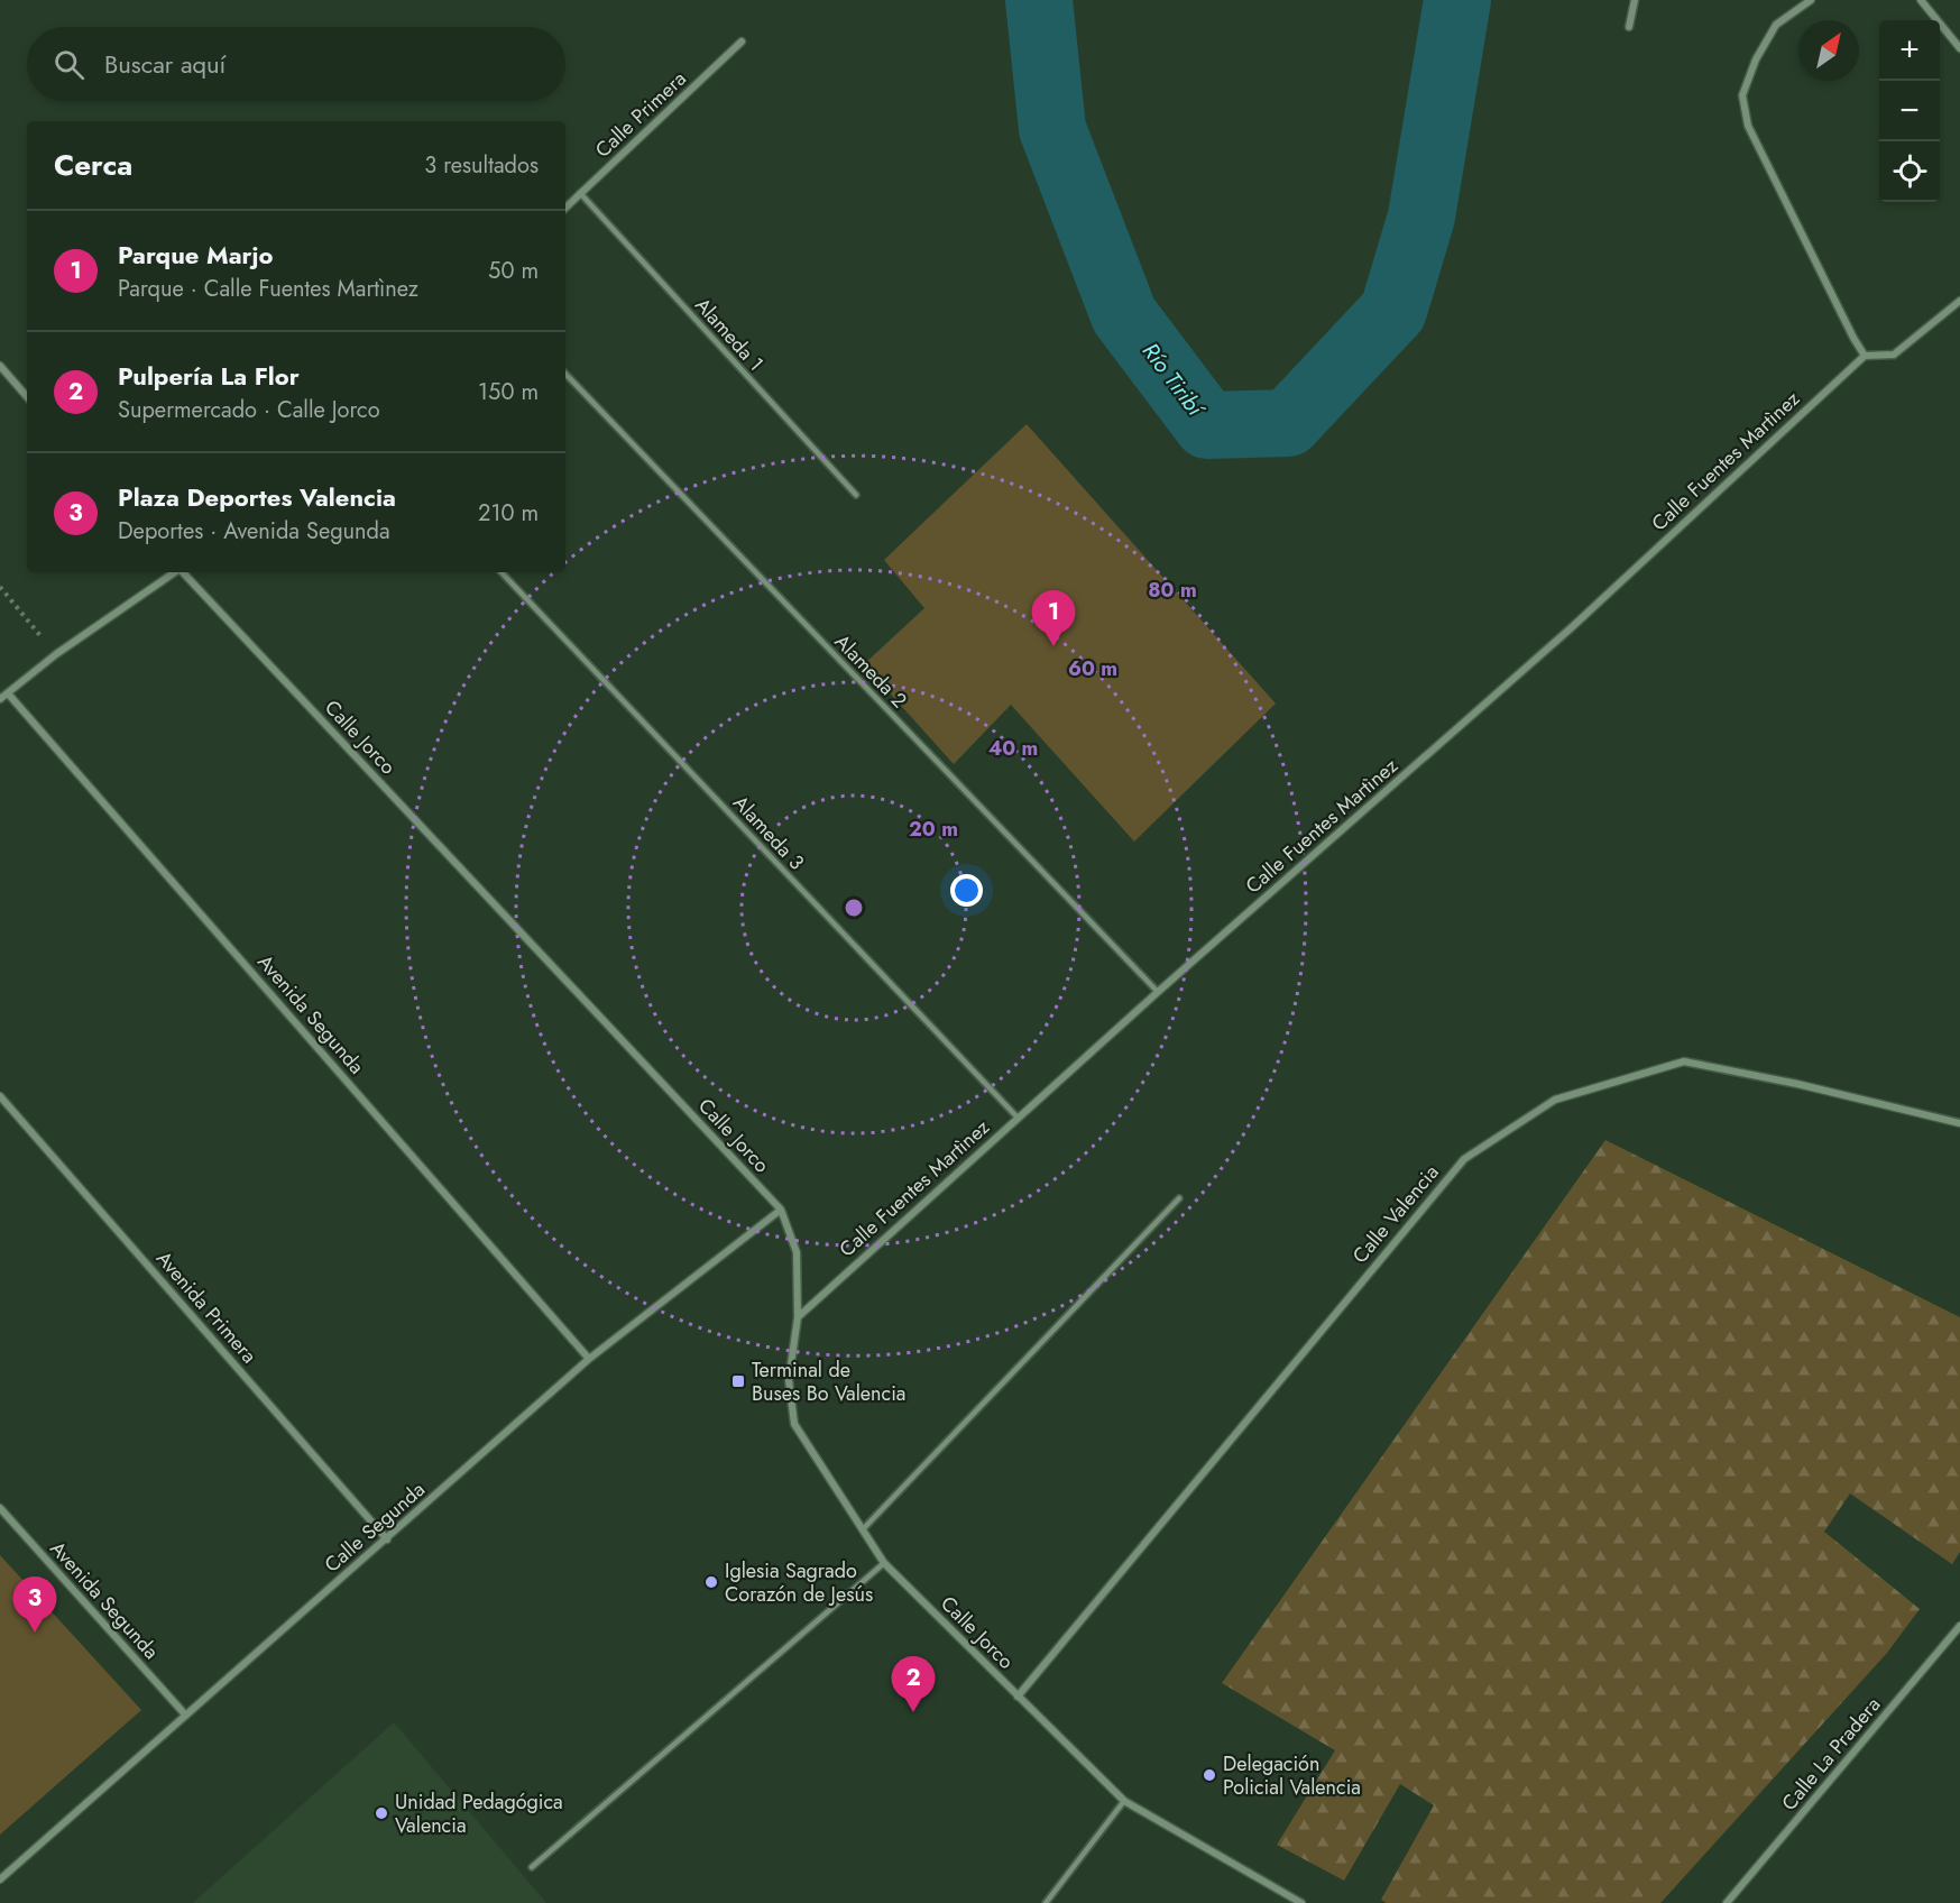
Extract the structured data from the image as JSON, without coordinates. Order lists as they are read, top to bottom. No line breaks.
{"streets":{"street":["Calle Primera","Calle Fuentes Martìnez","Calle Jorco","Avenida Segunda","Calle Valencia","Avenida Primera","Calle Segunda","Calle La Pradera"],"lane":["Alameda 1","Alameda 2","Alameda 3"]},"crossings":[["Calle Primera","Alameda 1"],["Calle Fuentes Martìnez","Alameda 2"],["Calle Fuentes Martìnez","Calle Jorco"],["Calle Fuentes Martìnez","Alameda 3"],["Calle Jorco","Avenida Segunda"],["Calle Jorco","Calle Valencia"],["Calle Jorco","Calle Segunda"],["Avenida Segunda","Calle Segunda"],["Avenida Primera","Calle Segunda"]],"water":["Río Tiribí"],"places":{"transit":["Terminal de Buses Bo Valencia"],"other":["Iglesia Sagrado Corazón de Jesús","Delegación Policial Valencia","Unidad Pedagógica Valencia"]},"north":"top right","page":{"map_buttons":["+","−"],"search":"Buscar aquí","heading":["Cerca","3 resultados"],"list":[{"mark":"1","name":"Parque Marjo","note":"Parque · Calle Fuentes Martìnez","value":"50 m"},{"mark":"2","name":"Pulpería La Flor","note":"Supermercado · Calle Jorco","value":"150 m"},{"mark":"3","name":"Plaza Deportes Valencia","note":"Deportes · Avenida Segunda","value":"210 m"}],"pins":["1","3","2"]},"rings":["80 m","60 m","40 m","20 m"]}
